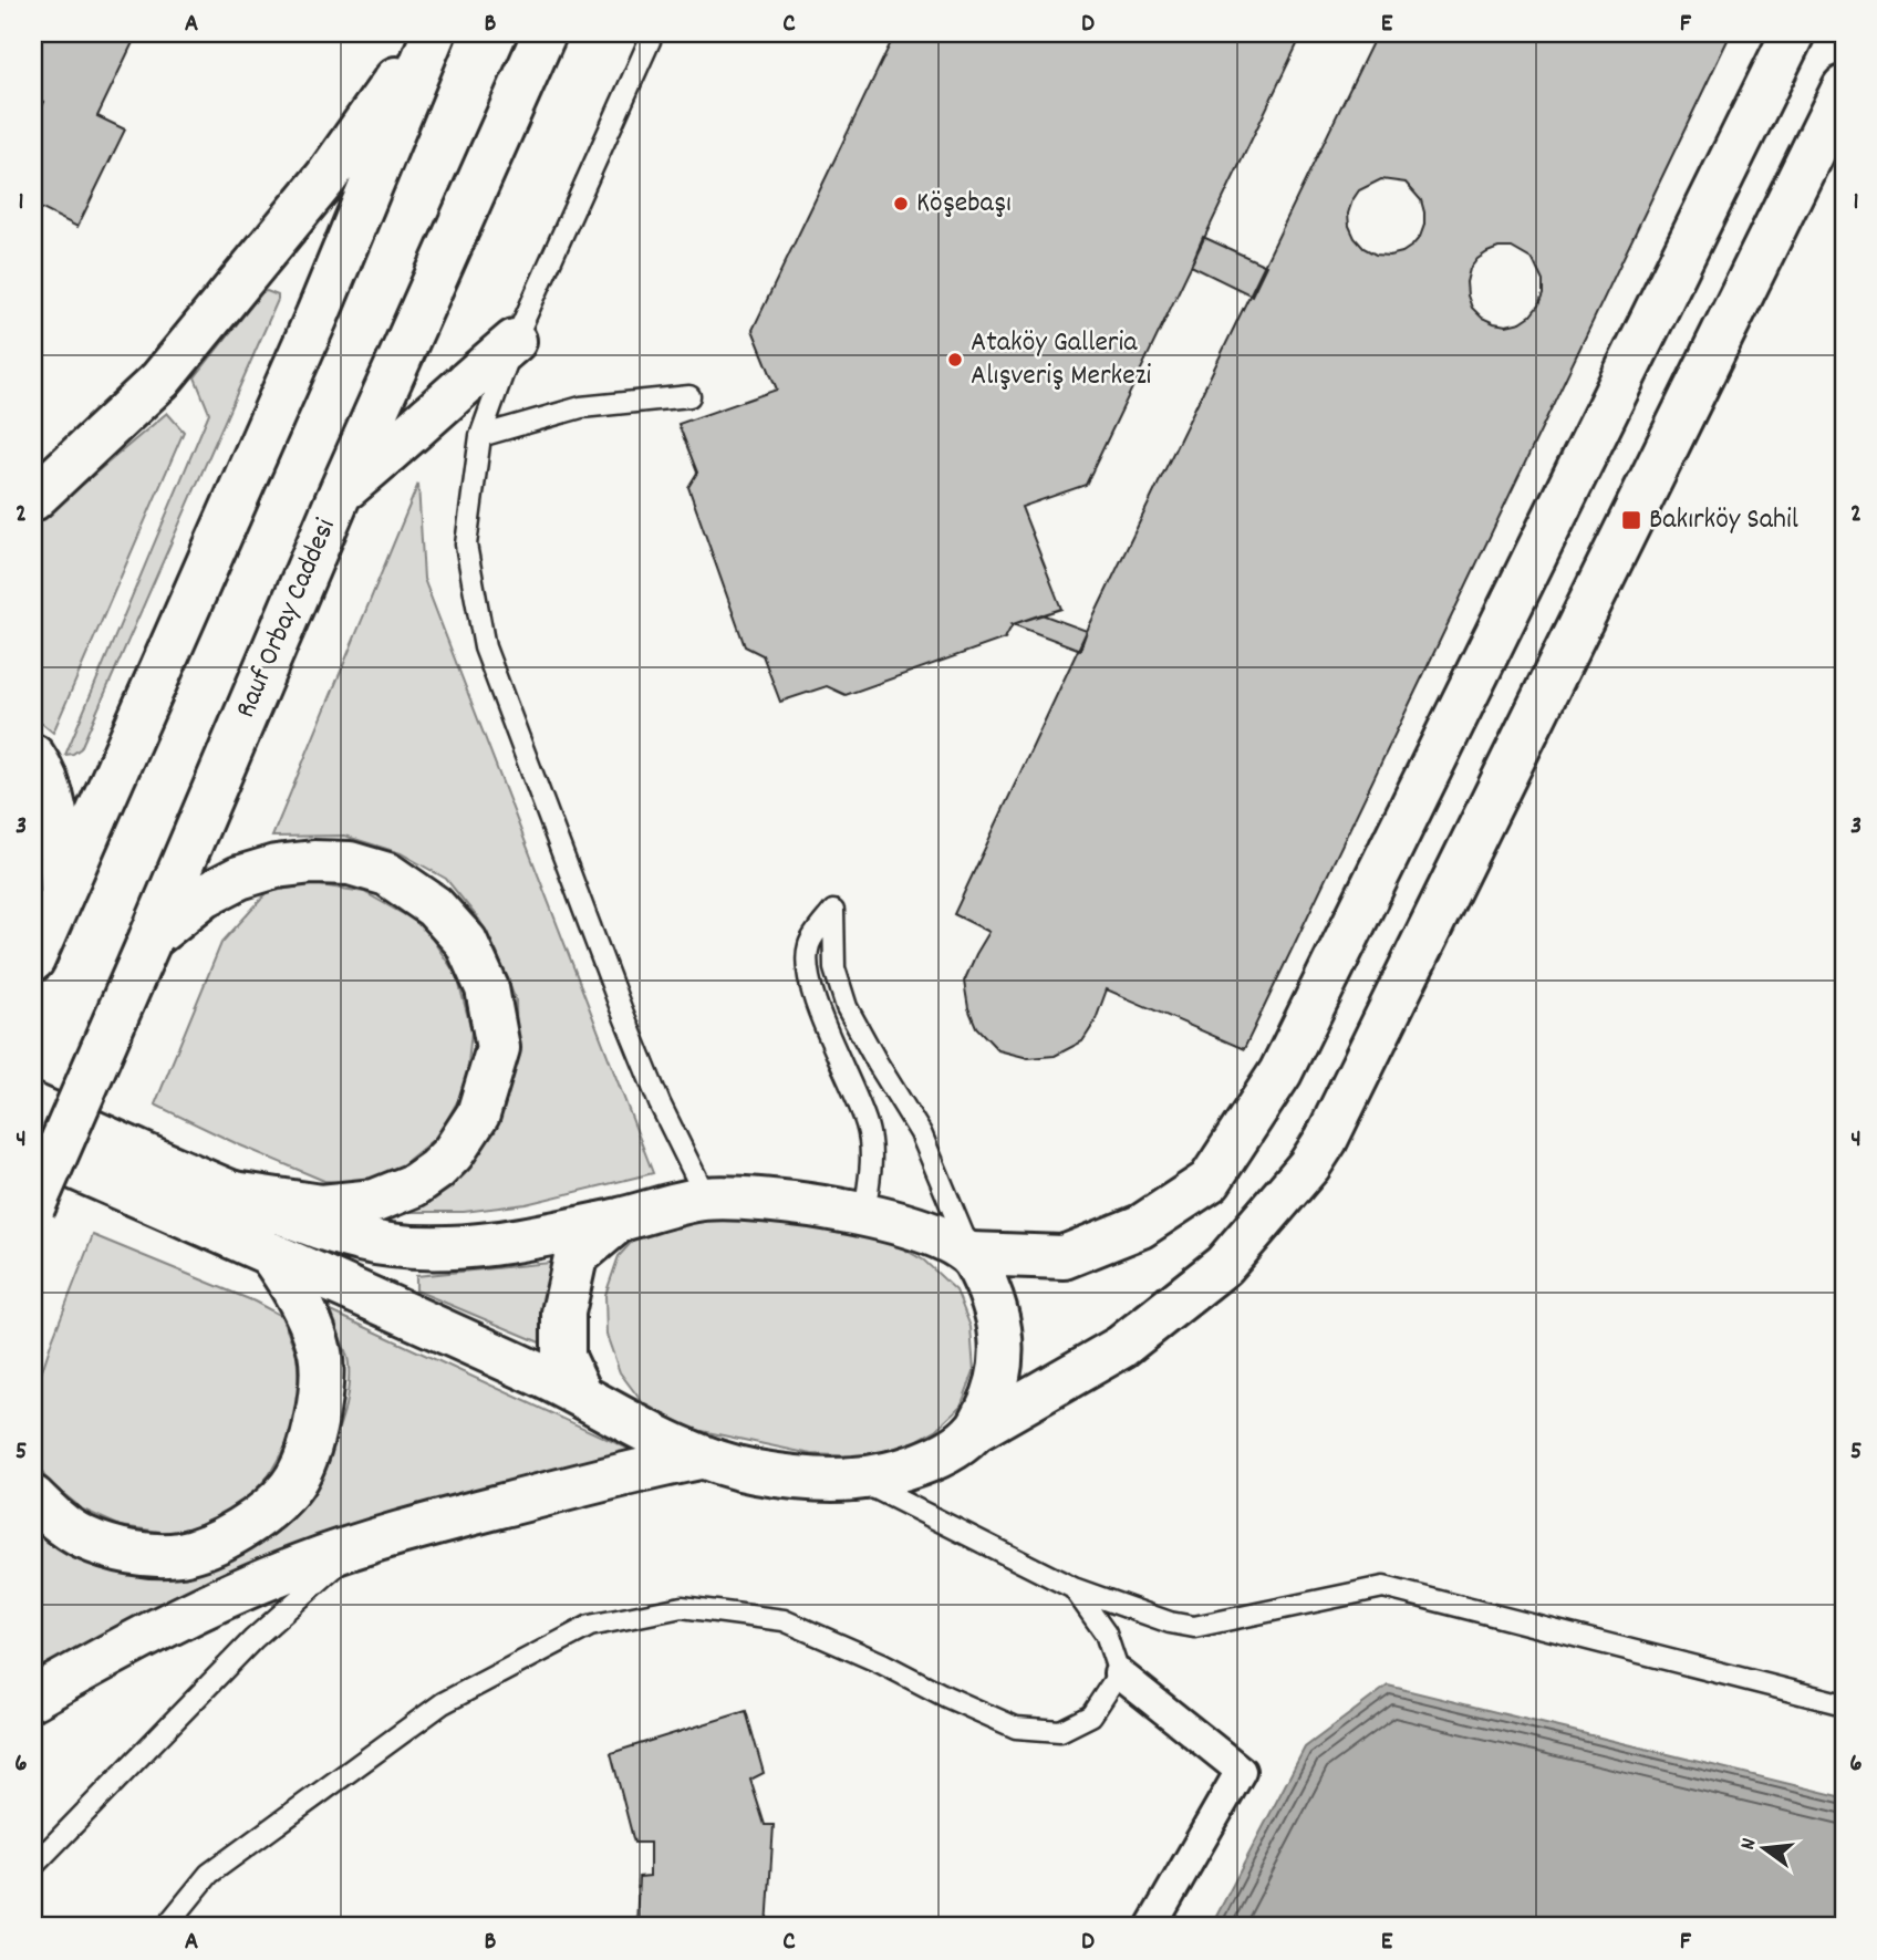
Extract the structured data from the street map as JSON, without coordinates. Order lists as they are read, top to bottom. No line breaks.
{"streets":{"main road":["Rauf Orbay Caddesi"]},"places":{"other":["Köşebaşı","Ataköy Galleria Alışveriş Merkezi"],"transit":["Bakırköy Sahil"]},"north":"left","grid":{"columns":["A","B","C","D","E","F"],"rows":["1","2","3","4","5","6"]}}
